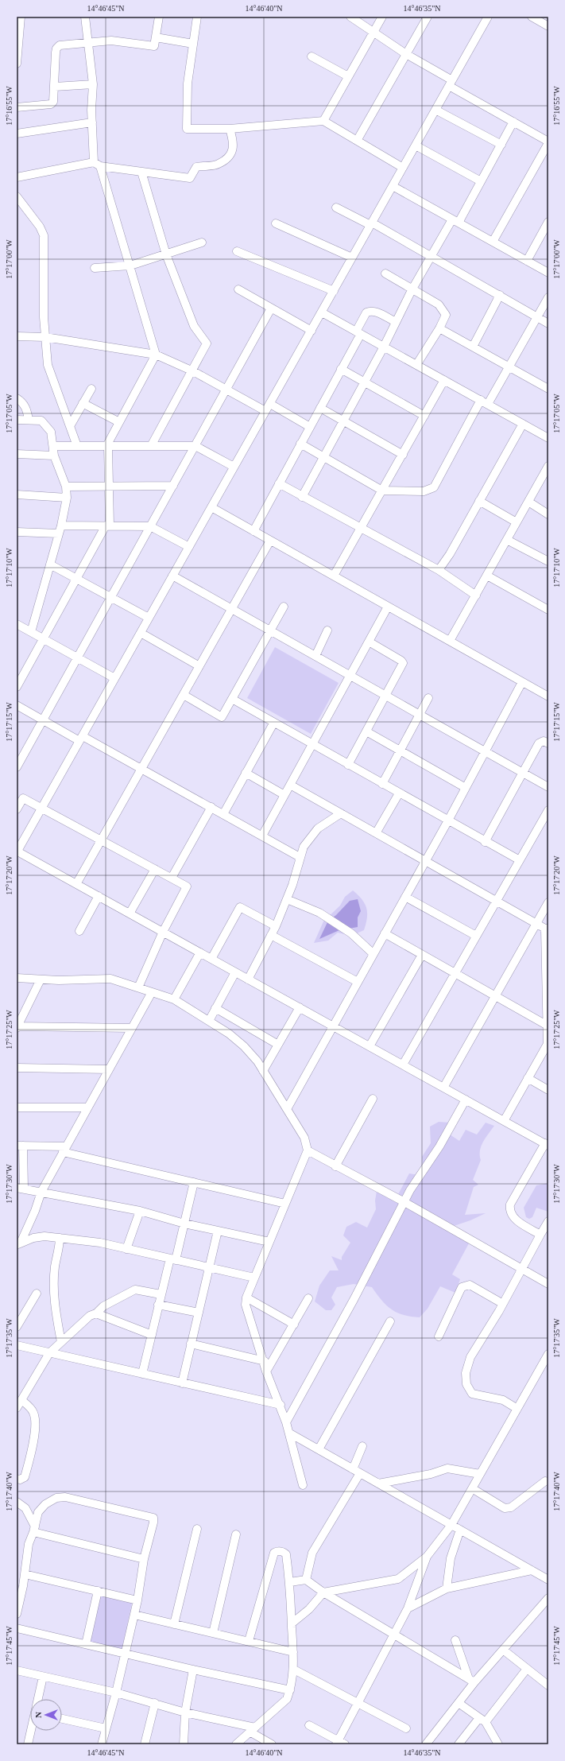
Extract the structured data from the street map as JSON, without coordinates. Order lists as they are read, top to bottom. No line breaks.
{"north":"left","coordinates":["14°46'45\"N","14°46'40\"N","14°46'35\"N","17°16'55\"W","17°17'00\"W","17°17'05\"W","17°17'10\"W","17°17'15\"W","17°17'20\"W","17°17'25\"W","17°17'30\"W","17°17'35\"W","17°17'40\"W","17°17'45\"W"]}
